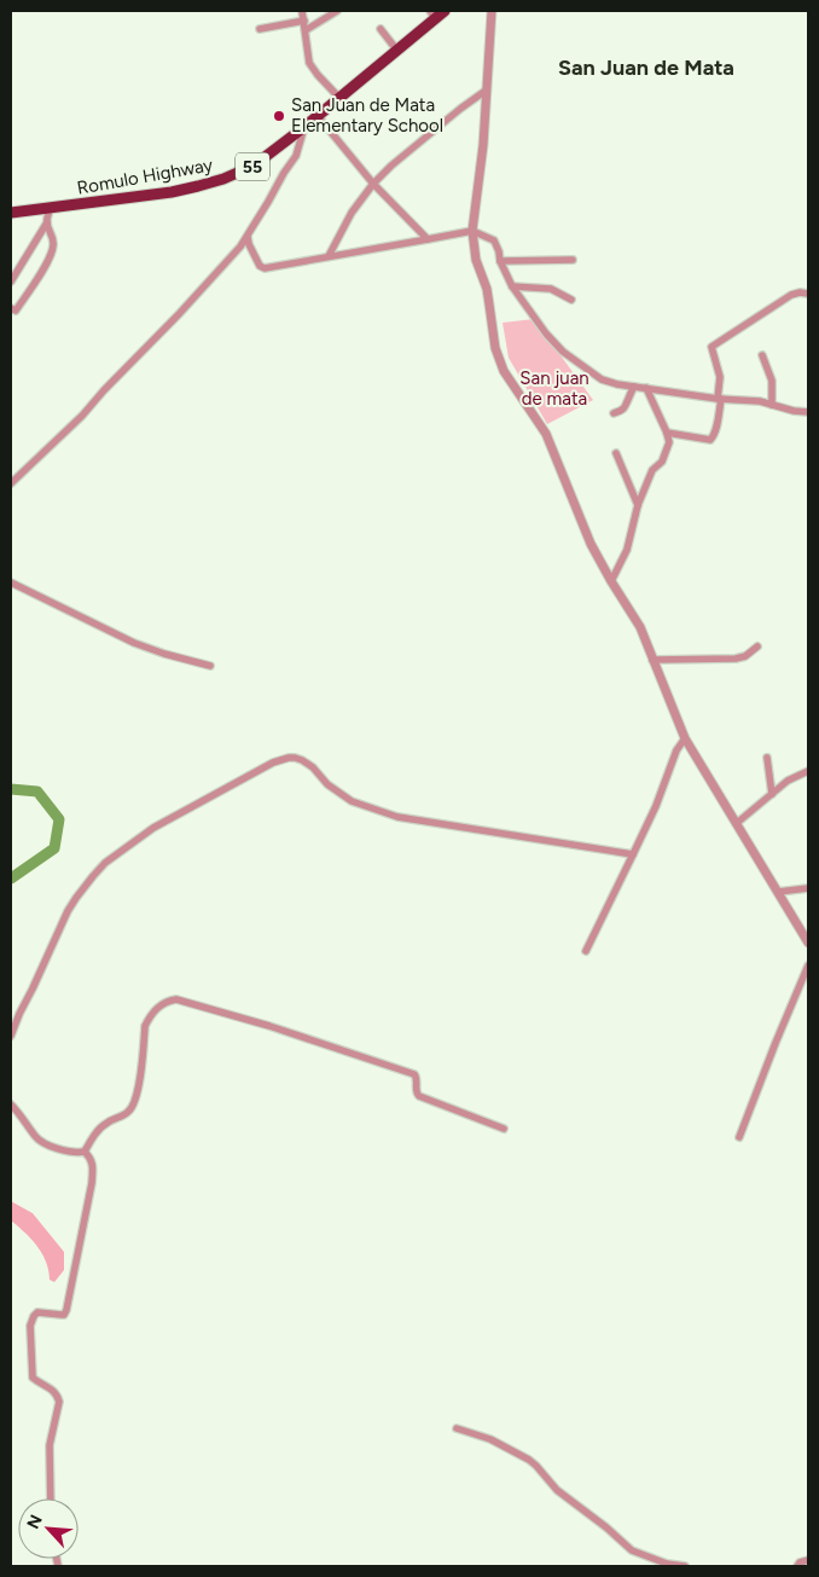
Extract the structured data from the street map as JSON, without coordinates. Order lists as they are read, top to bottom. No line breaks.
{"streets":{"highway":["55","Romulo Highway"]},"districts":["San Juan de Mata"],"parks":["San juan de mata"],"places":["San Juan de Mata Elementary School"],"north":"top left"}
